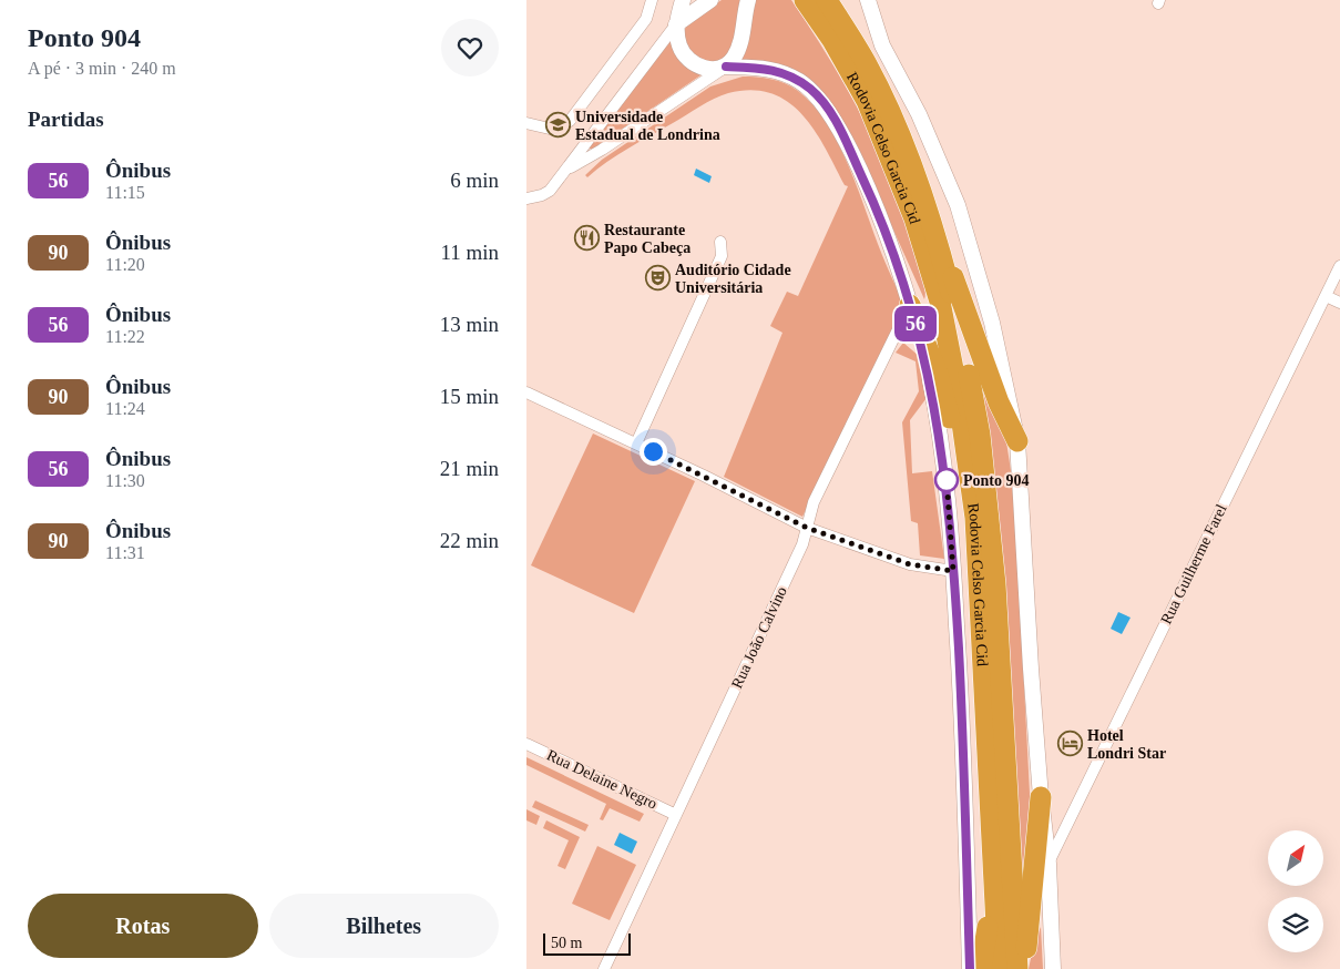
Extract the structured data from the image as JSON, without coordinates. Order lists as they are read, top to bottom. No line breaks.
{"streets":{"highway":["Rodovia Celso Garcia Cid"],"street":["Rua Guilherme Farel","Rua João Calvino","Rua Delaine Negro"]},"crossings":[["Rodovia Celso Garcia Cid","Rua João Calvino"],["Rua João Calvino","Rua Delaine Negro"]],"places":{"school or university":["Universidade Estadual de Londrina"],"restaurant":["Restaurante Papo Cabeça"],"theatre":["Auditório Cidade Universitária"],"other":["Ponto 904"],"hotel":["Hotel Londri Star"]},"lines":["bus line 56"],"scale_bar":"50 m","north":"top right","page":{"heading":[["Ponto 904","A pé · 3 min · 240 m"],"Partidas"],"on_map":"56","list":[{"mark":"56","name":"Ônibus","note":"11:15","value":"6 min"},{"mark":"90","name":"Ônibus","note":"11:20","value":"11 min"},{"mark":"56","name":"Ônibus","note":"11:22","value":"13 min"},{"mark":"90","name":"Ônibus","note":"11:24","value":"15 min"},{"mark":"56","name":"Ônibus","note":"11:30","value":"21 min"},{"mark":"90","name":"Ônibus","note":"11:31","value":"22 min"}],"buttons":["Rotas","Bilhetes"],"scale":"50 m"}}
